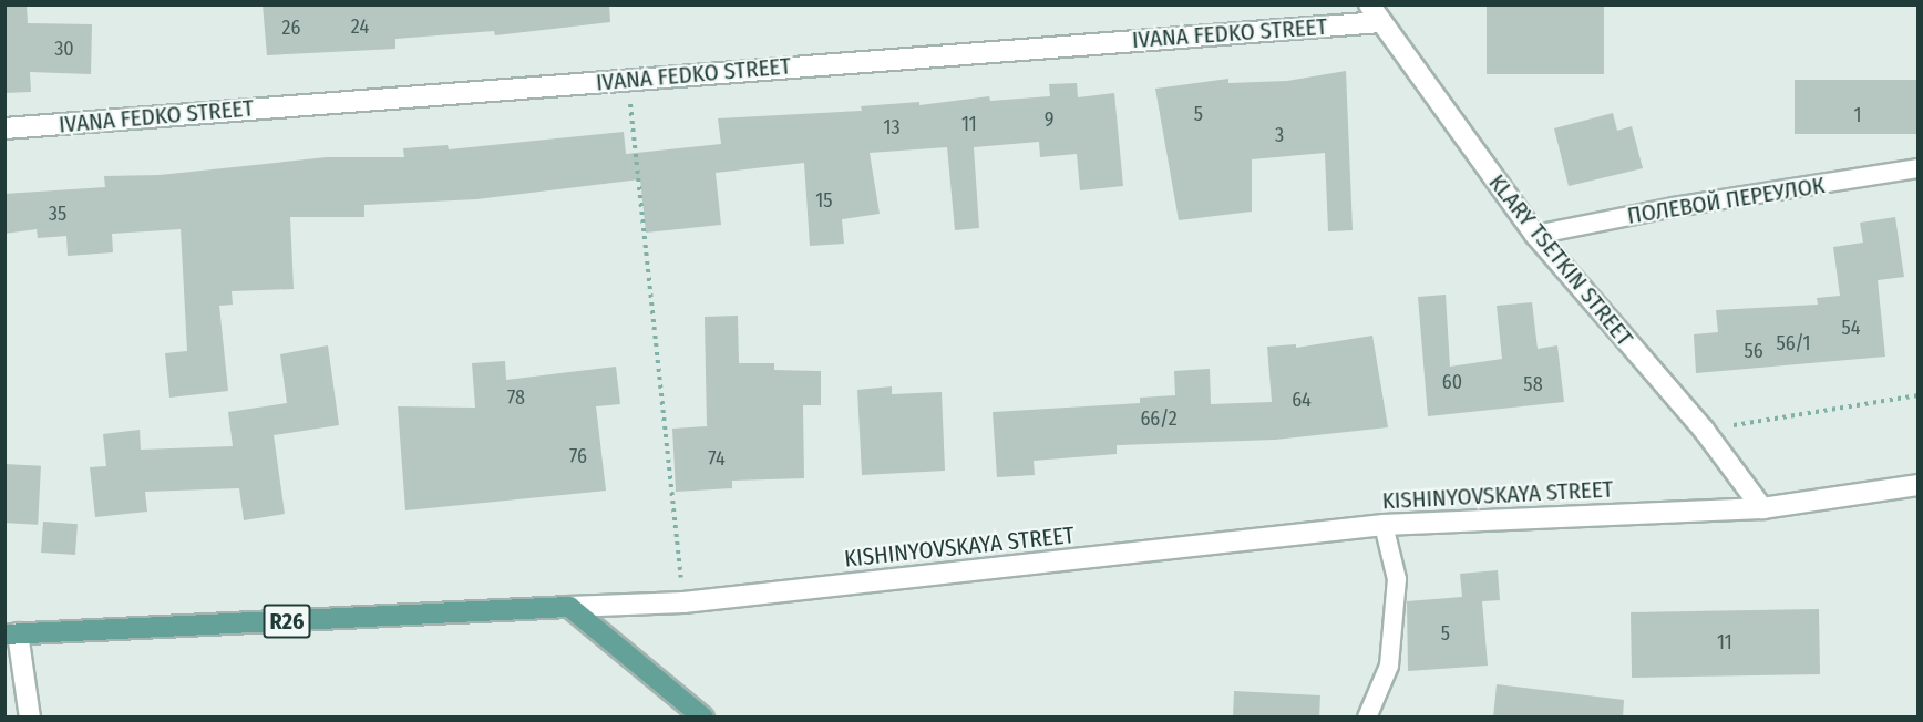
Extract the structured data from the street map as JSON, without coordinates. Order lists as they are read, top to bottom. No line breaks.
{"streets":{"main road":["KISHINYOVSKAYA STREET","R26"],"street":["IVANA FEDKO STREET","KLARY TSETKIN STREET"],"lane":["ПОЛЕВОЙ ПЕРЕУЛОК"]},"crossings":[["IVANA FEDKO STREET","KLARY TSETKIN STREET"],["ПОЛЕВОЙ ПЕРЕУЛОК","KLARY TSETKIN STREET"],["KLARY TSETKIN STREET","KISHINYOVSKAYA STREET"]],"house_numbers":["24","26","30","5","1","9","11","13","3","15","35","54","56/1","56","60","58","78","64","66/2","76","74","5","11"]}
